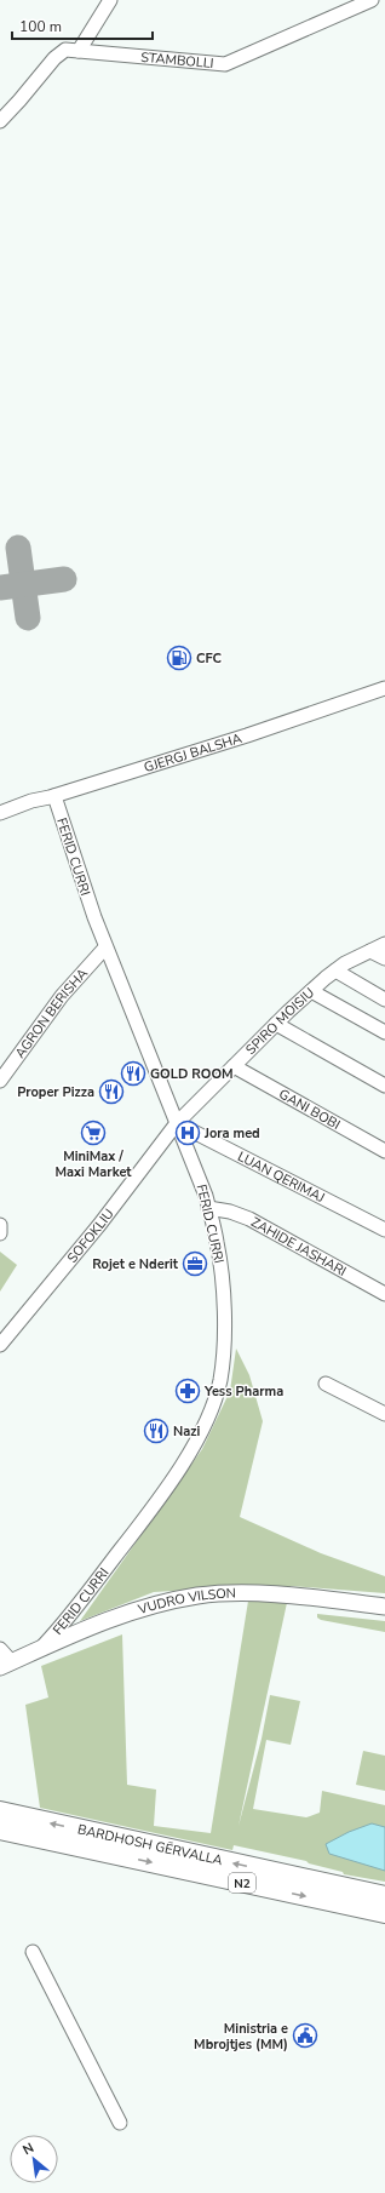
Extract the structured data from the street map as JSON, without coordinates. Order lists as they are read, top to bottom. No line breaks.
{"streets":{"highway":["BARDHOSH GËRVALLA","N2"],"main road":["VUDRO VILSON"],"street":["STAMBOLLI","GJERGJ BALSHA","FERID CURRI","AGRON BERISHA","SPIRO MOISIU","GANI BOBI","LUAN QERIMAJ","SOFOKLIU","ZAHIDE JASHARI"]},"crossings":[["GJERGJ BALSHA","FERID CURRI"],["FERID CURRI","AGRON BERISHA"],["FERID CURRI","SPIRO MOISIU"],["FERID CURRI","LUAN QERIMAJ"],["FERID CURRI","SOFOKLIU"],["FERID CURRI","ZAHIDE JASHARI"],["FERID CURRI","VUDRO VILSON"],["SPIRO MOISIU","GANI BOBI"],["SPIRO MOISIU","LUAN QERIMAJ"],["SPIRO MOISIU","SOFOKLIU"],["LUAN QERIMAJ","SOFOKLIU"]],"places":{"fuel station":["CFC"],"restaurant":["GOLD ROOM","Proper Pizza","Nazi"],"supermarket":["MiniMax / Maxi Market"],"hospital":["Jora med"],"office":["Rojet e Nderit"],"pharmacy":["Yess Pharma"],"public building":["Ministria e Mbrojtjes (MM)"]},"scale_bar":"100 m","north":"top left"}
